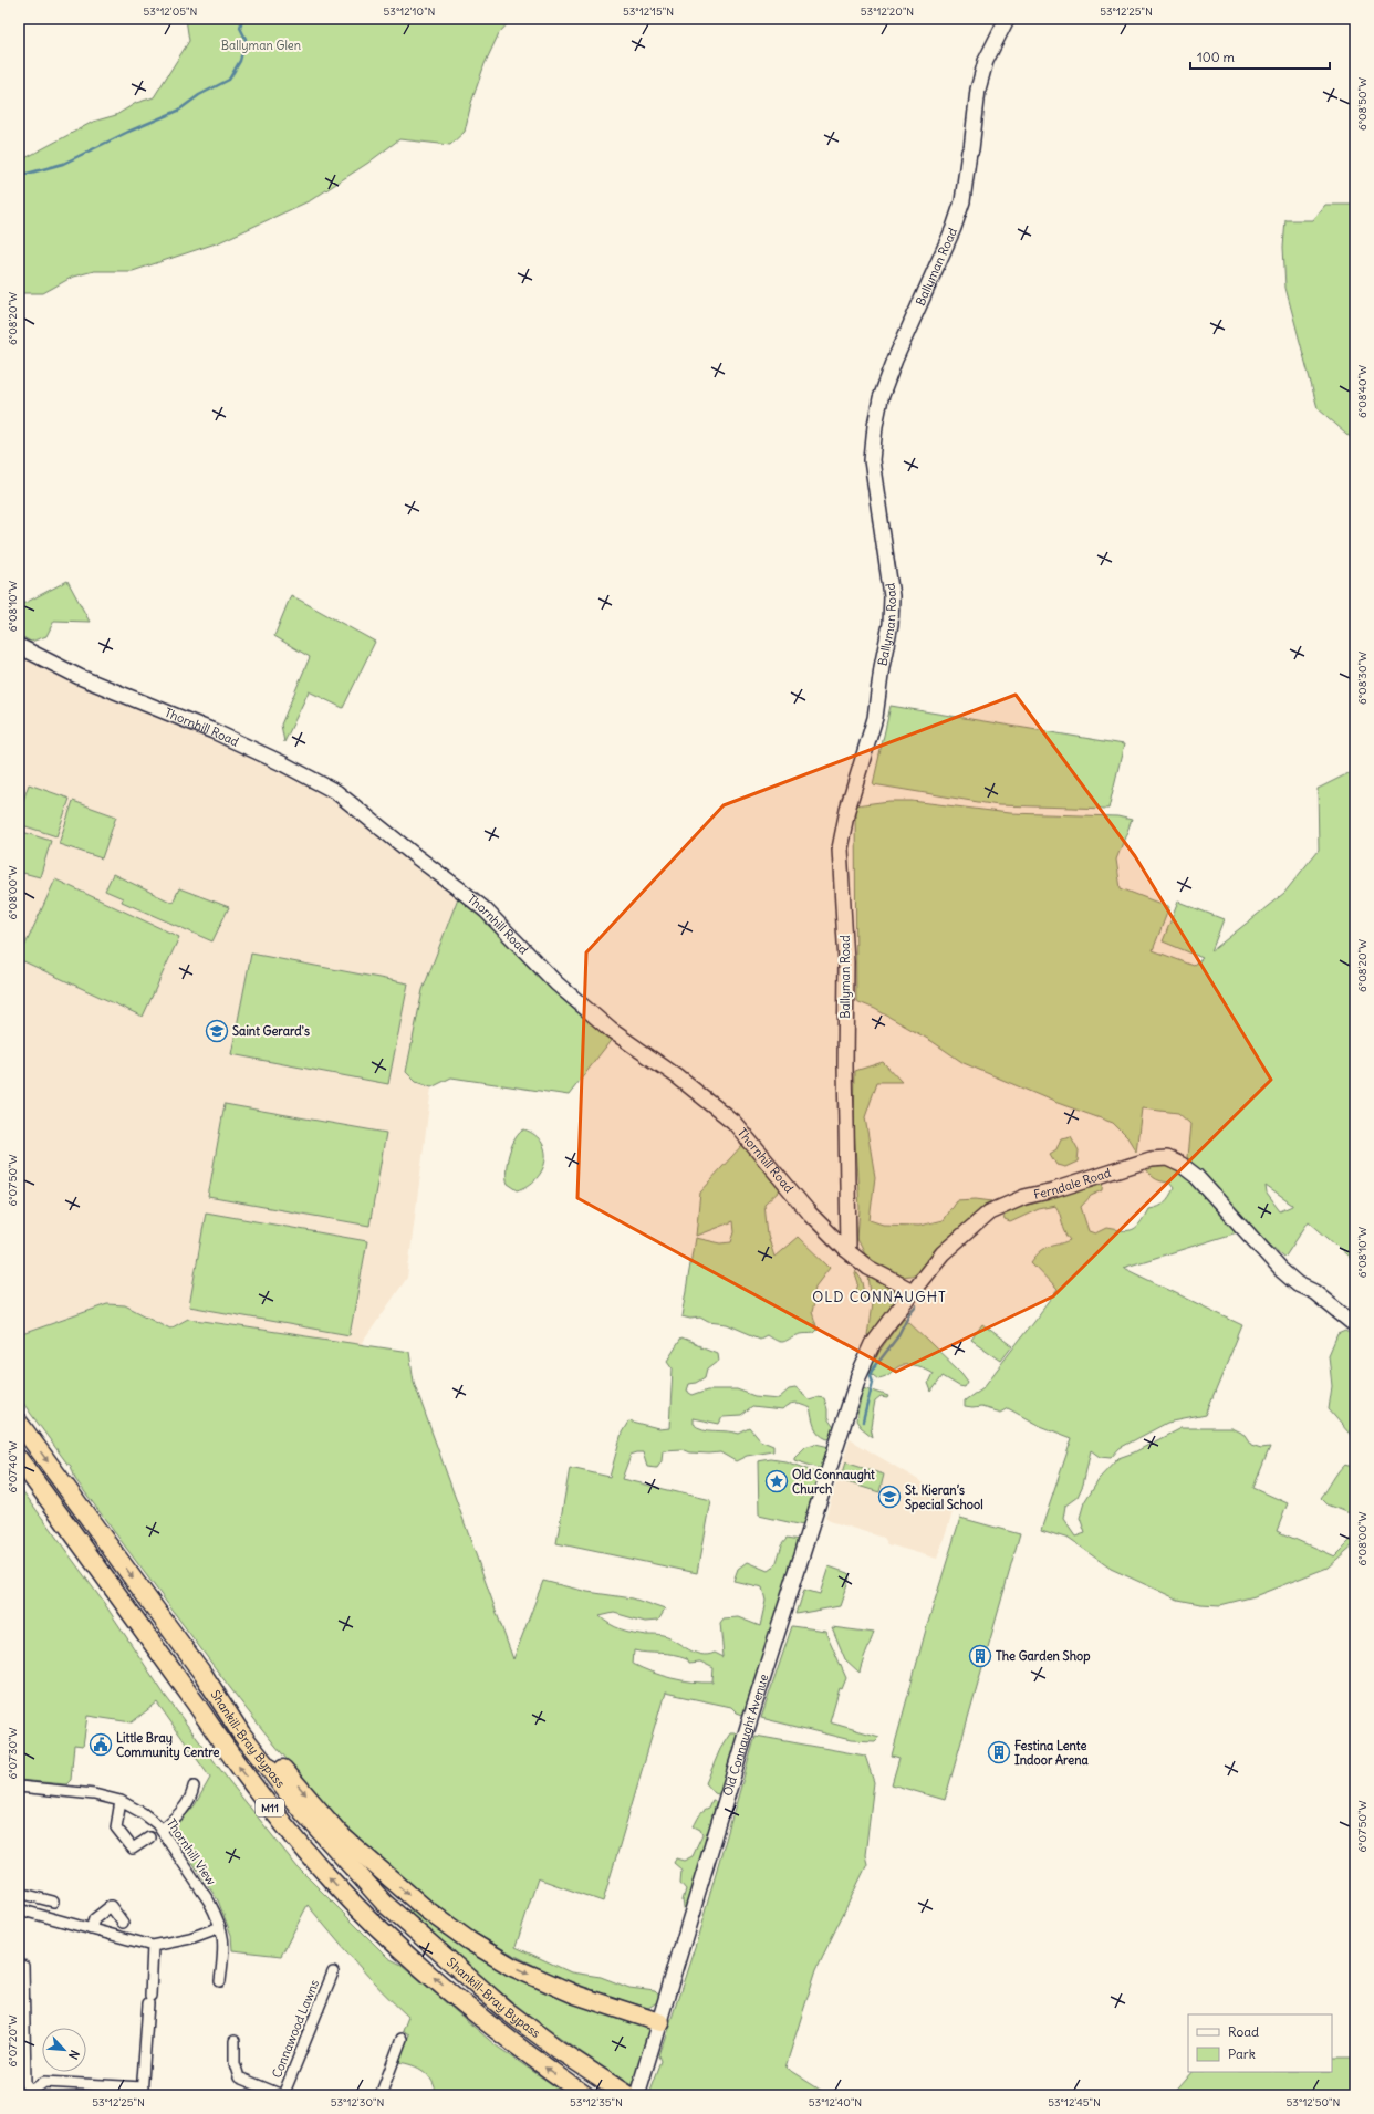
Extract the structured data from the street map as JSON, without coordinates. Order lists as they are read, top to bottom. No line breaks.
{"streets":{"highway":["Shankill-Bray Bypass","M11"],"street":["Ballyman Road","Thornhill Road","Ferndale Road","Old Connaught Avenue","Thornhill View","Connawood Lawns"]},"crossings":[["Ballyman Road","Thornhill Road"],["Thornhill Road","Ferndale Road"],["Ferndale Road","Old Connaught Avenue"]],"districts":["OLD CONNAUGHT"],"parks":["Ballyman Glen"],"places":{"school or university":["Saint Gerard's","St. Kieran’s Special School"],"place":["Old Connaught Church"],"building":["The Garden Shop","Festina Lente Indoor Arena"],"public building":["Little Bray Community Centre"]},"legend":["Road","Park"],"scale_bar":"100 m","north":"bottom right","coordinates":["53°12'05\"N","53°12'10\"N","53°12'15\"N","53°12'20\"N","53°12'25\"N","6°08'50\"W","6°08'20\"W","6°08'40\"W","6°08'10\"W","6°08'30\"W","6°08'00\"W","6°07'50\"W","6°07'40\"W","6°07'30\"W","6°07'20\"W","53°12'30\"N","53°12'35\"N","53°12'40\"N","53°12'45\"N","53°12'50\"N"]}
